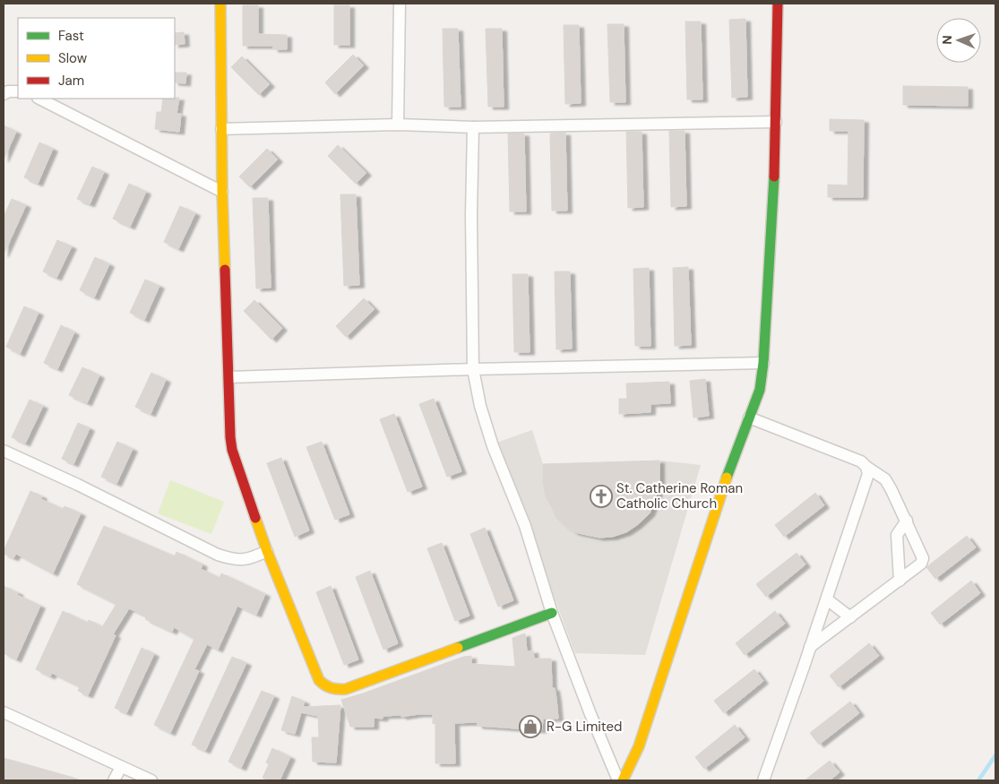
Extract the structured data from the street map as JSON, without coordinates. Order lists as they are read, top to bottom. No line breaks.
{"places":{"church":["St. Catherine Roman Catholic Church"],"shop":["R-G Limited"]},"legend":["Fast","Slow","Jam"],"north":"left"}
